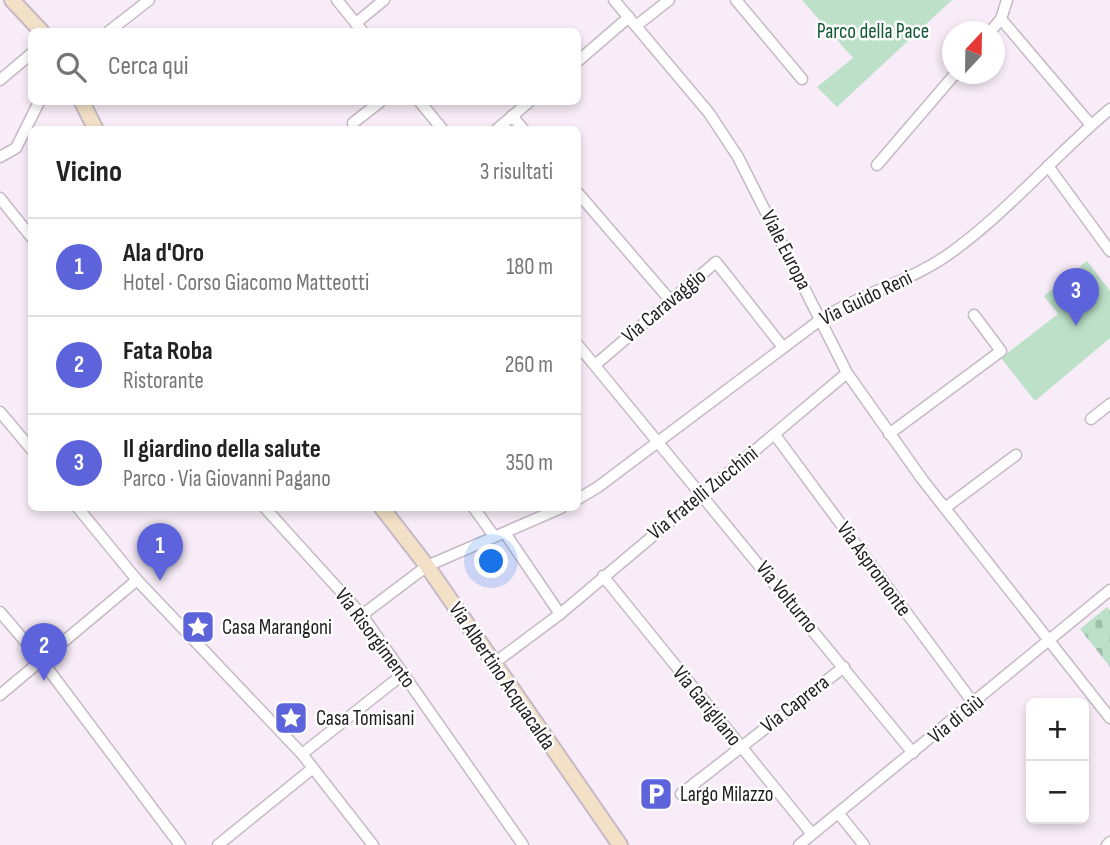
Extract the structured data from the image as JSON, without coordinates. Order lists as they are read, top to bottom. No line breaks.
{"streets":{"main road":["Via Albertino Acquacalda"],"street":["Viale Europa","Via Guido Reni","Via Caravaggio","Via fratelli Zucchini","Via Aspromonte","Via Volturno","Via Risorgimento","Via Caprera","Via Garigliano","Via di Giù"]},"crossings":[["Viale Europa","Via Guido Reni"],["Viale Europa","Via fratelli Zucchini"],["Viale Europa","Via di Giù"],["Via Guido Reni","Via Caravaggio"],["Via Guido Reni","Via Volturno"],["Via Caravaggio","Via Volturno"],["Via fratelli Zucchini","Via Aspromonte"],["Via fratelli Zucchini","Via Volturno"],["Via fratelli Zucchini","Via Albertino Acquacalda"],["Via fratelli Zucchini","Via Garigliano"],["Via Aspromonte","Via di Giù"],["Via Volturno","Via Caprera"],["Via Volturno","Via di Giù"],["Via Caprera","Via Garigliano"],["Via Garigliano","Via di Giù"]],"parks":["Parco della Pace"],"places":{"place":["Casa Marangoni","Casa Tomisani"],"parking":["Largo Milazzo"]},"north":"top","page":{"search":"Cerca qui","heading":["Vicino","3 risultati"],"list":[{"mark":"1","name":"Ala d'Oro","note":"Hotel · Corso Giacomo Matteotti","value":"180 m"},{"mark":"2","name":"Fata Roba","note":"Ristorante","value":"260 m"},{"mark":"3","name":"Il giardino della salute","note":"Parco · Via Giovanni Pagano","value":"350 m"}],"pins":["3","1","2"],"map_buttons":["+","−"]}}
